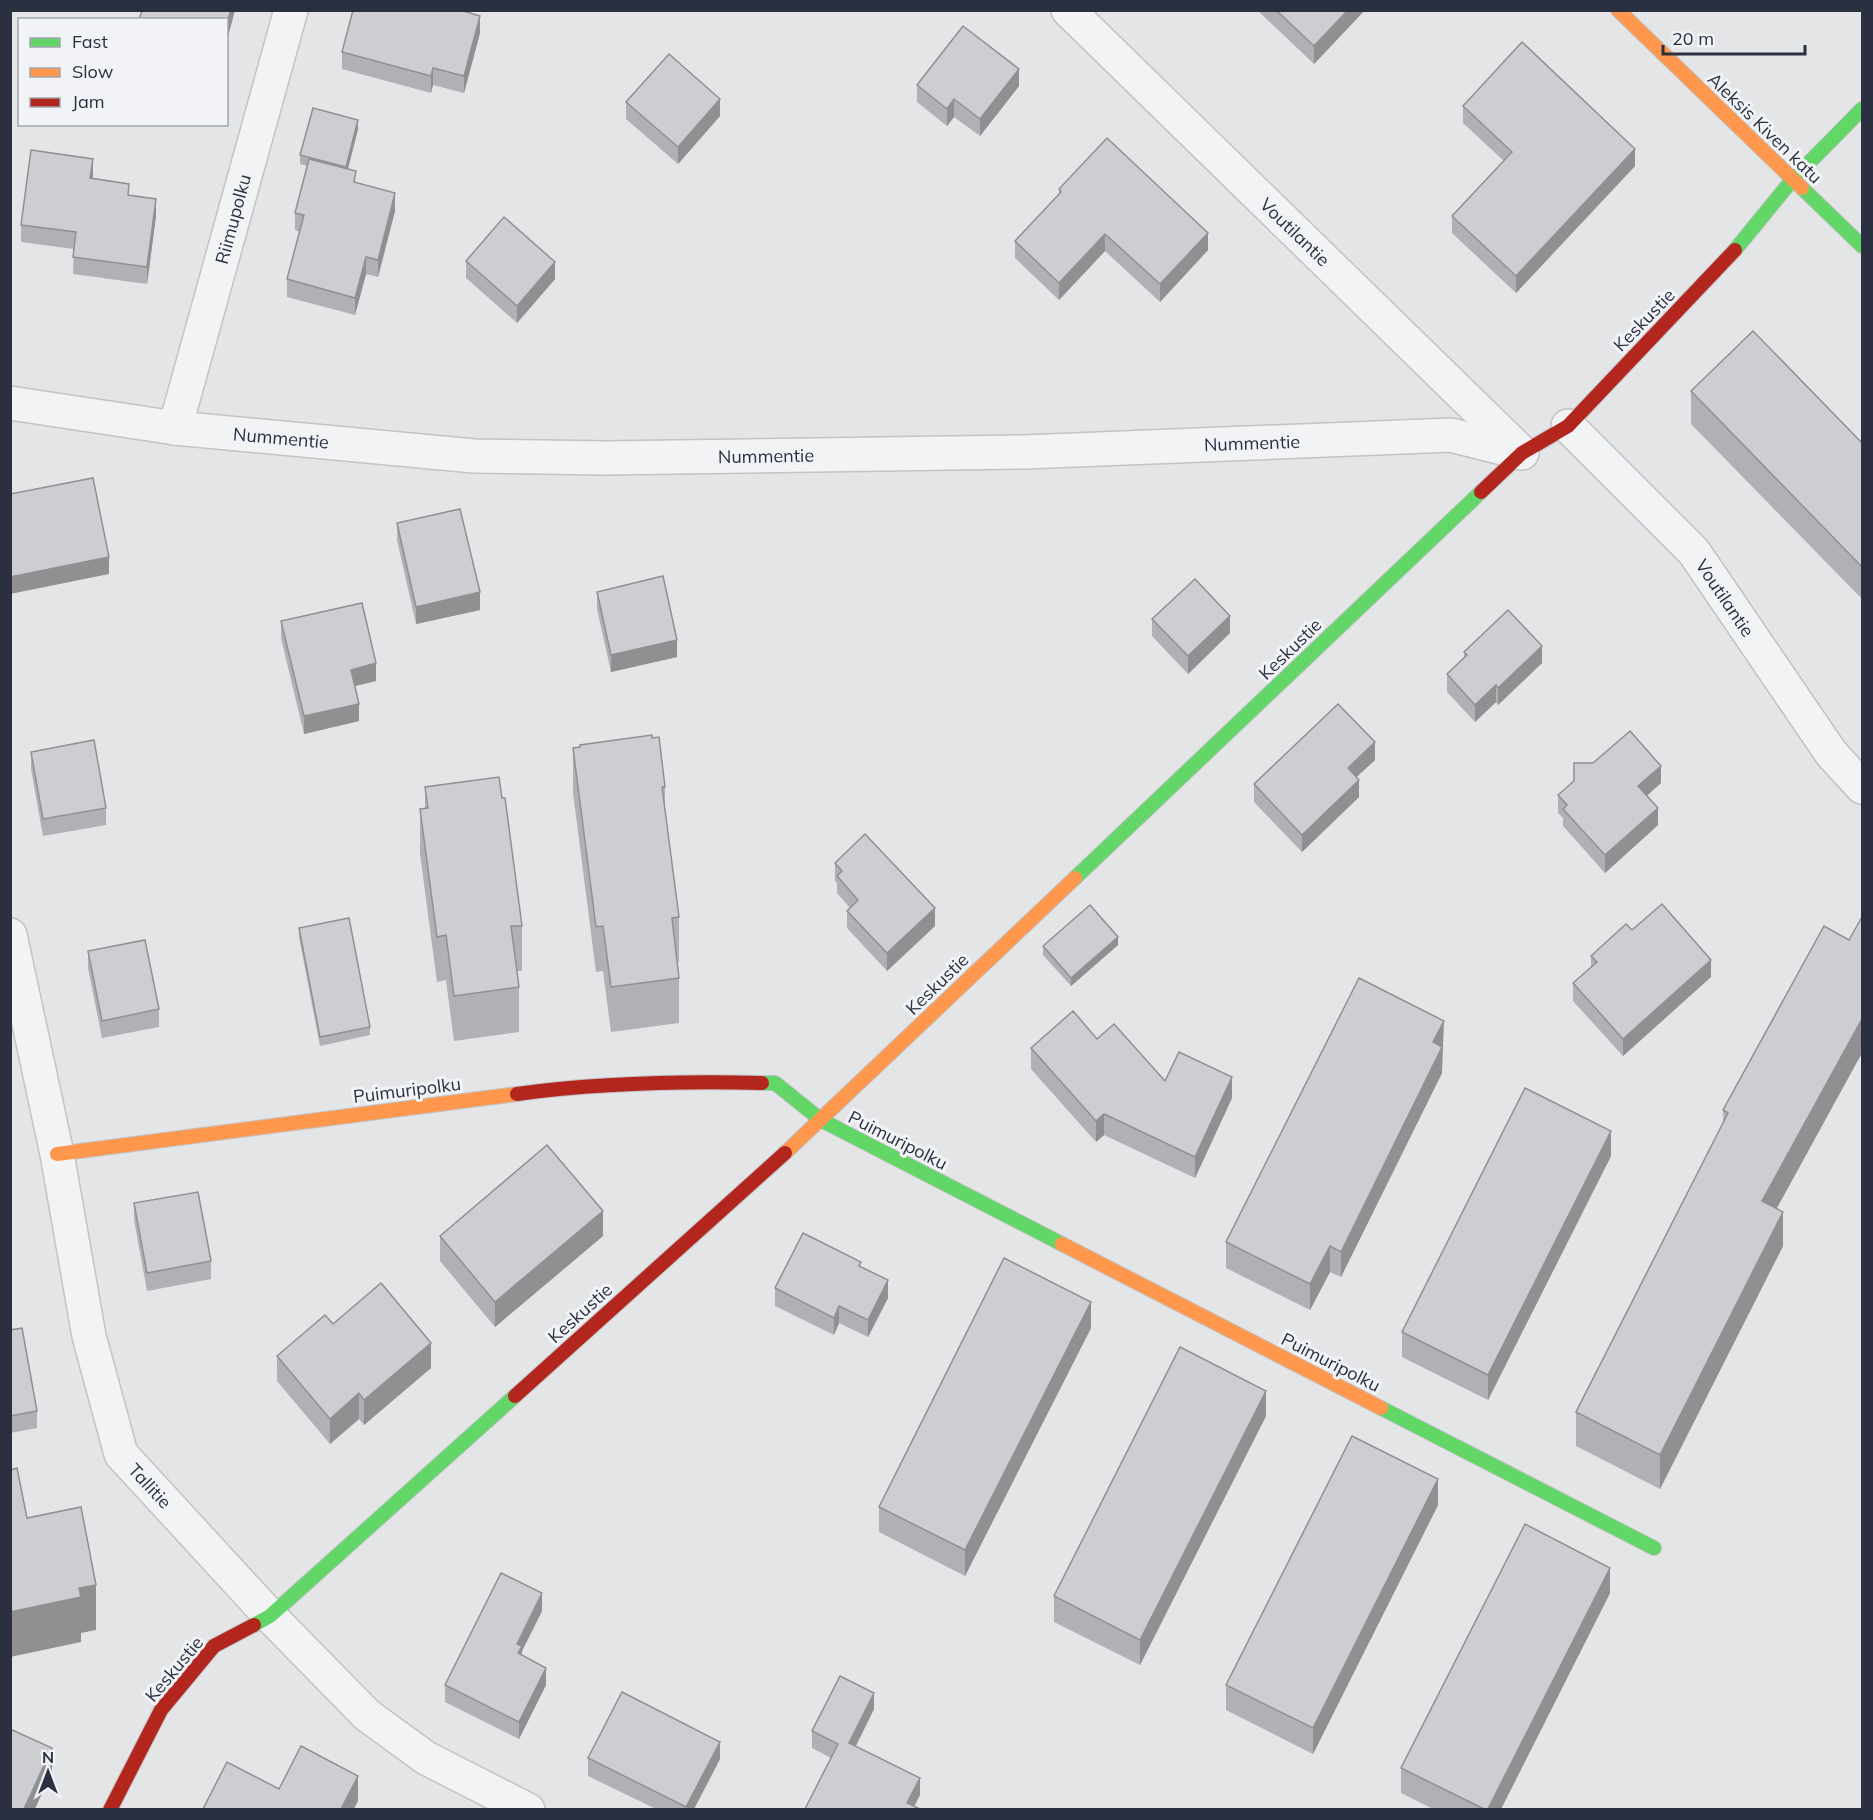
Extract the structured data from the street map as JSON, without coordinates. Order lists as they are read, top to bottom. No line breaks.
{"streets":{"street":["Aleksis Kiven katu","Riimupolku","Voutilantie","Keskustie","Nummentie","Puimuripolku","Tallitie"]},"crossings":[["Aleksis Kiven katu","Keskustie"],["Riimupolku","Nummentie"],["Voutilantie","Keskustie"],["Voutilantie","Nummentie"],["Keskustie","Nummentie"],["Keskustie","Puimuripolku"],["Keskustie","Tallitie"],["Puimuripolku","Tallitie"]],"legend":["Fast","Slow","Jam"],"scale_bar":"20 m","north":"top"}
